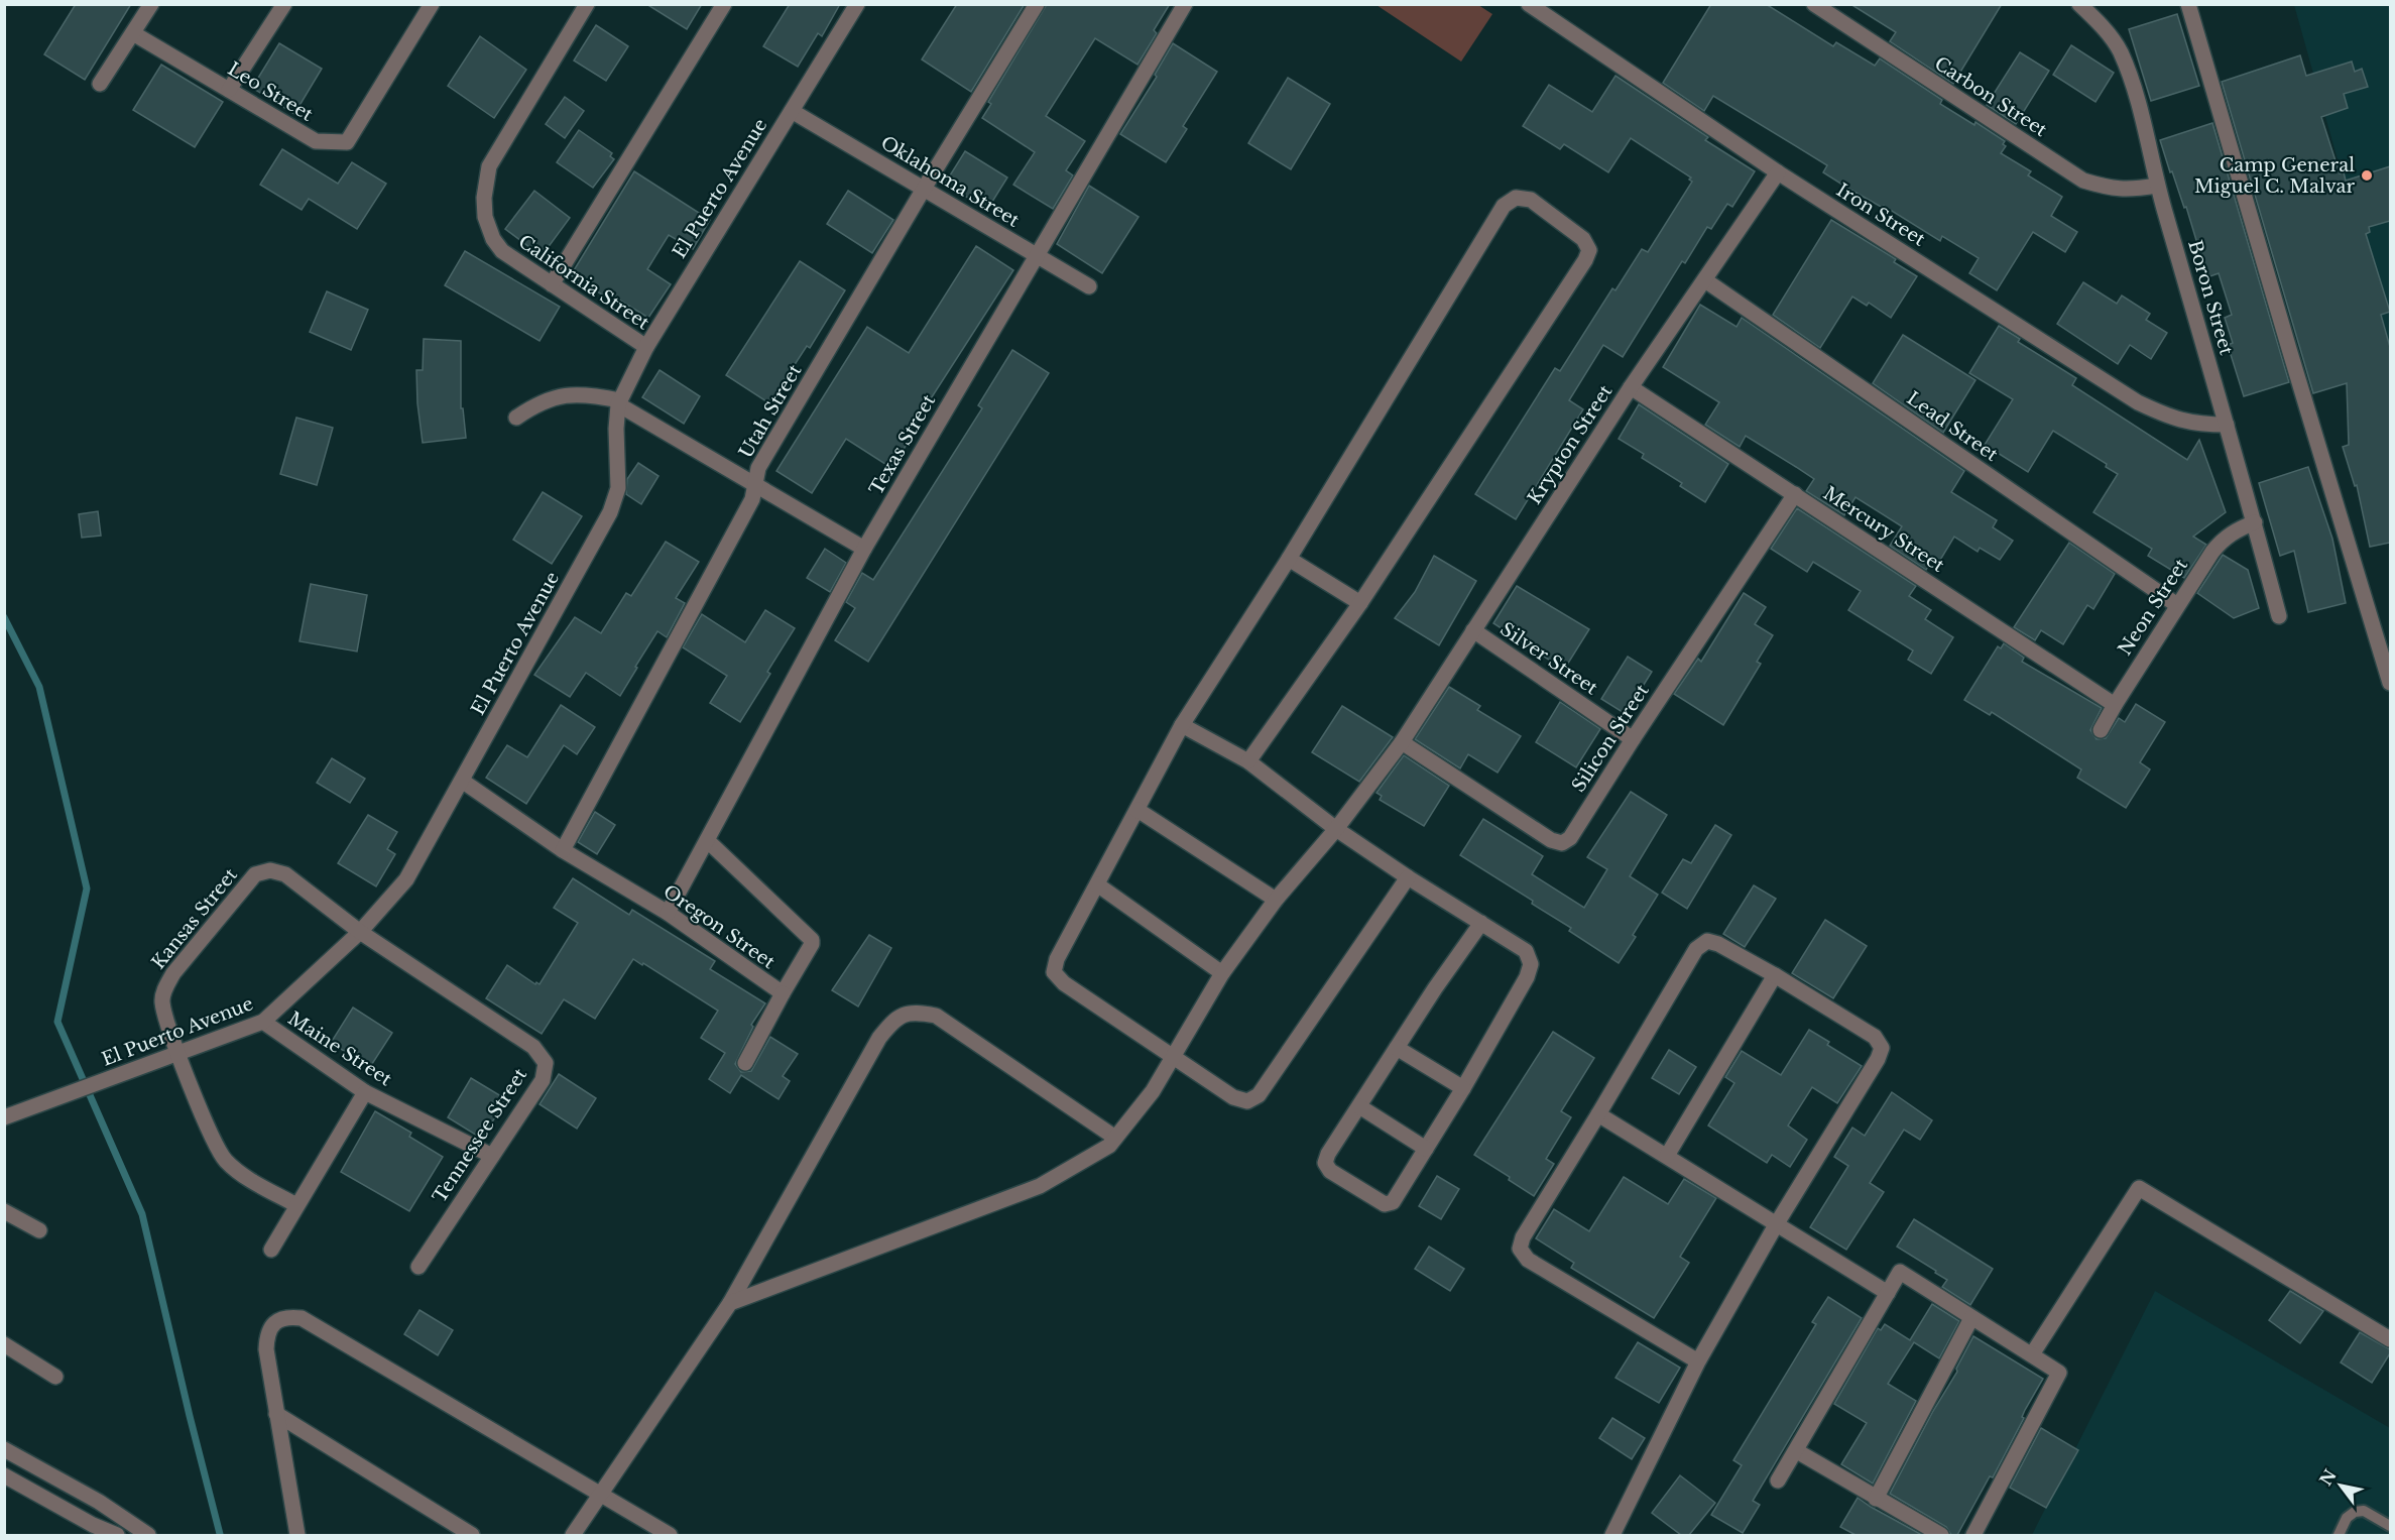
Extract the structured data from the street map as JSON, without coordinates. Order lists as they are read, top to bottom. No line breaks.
{"streets":{"street":["Leo Street","Carbon Street","Oklahoma Street","El Puerto Avenue","Iron Street","California Street","Boron Street","Utah Street","Lead Street","Texas Street","Krypton Street","Mercury Street","Neon Street","Silver Street","Silicon Street","Kansas Street","Oregon Street","Maine Street","Tennessee Street"]},"crossings":[["Carbon Street","Boron Street"],["Oklahoma Street","El Puerto Avenue"],["Oklahoma Street","Utah Street"],["Oklahoma Street","Texas Street"],["El Puerto Avenue","California Street"],["El Puerto Avenue","Kansas Street"],["El Puerto Avenue","Oregon Street"],["El Puerto Avenue","Maine Street"],["El Puerto Avenue","Tennessee Street"],["Iron Street","Boron Street"],["Iron Street","Krypton Street"],["Boron Street","Neon Street"],["Utah Street","Oregon Street"],["Lead Street","Krypton Street"],["Lead Street","Neon Street"],["Texas Street","Oregon Street"],["Krypton Street","Mercury Street"],["Krypton Street","Silver Street"],["Krypton Street","Silicon Street"],["Mercury Street","Neon Street"],["Mercury Street","Silicon Street"],["Silver Street","Silicon Street"],["Kansas Street","Tennessee Street"],["Maine Street","Tennessee Street"]],"places":["Camp General Miguel C. Malvar"],"north":"top left"}
